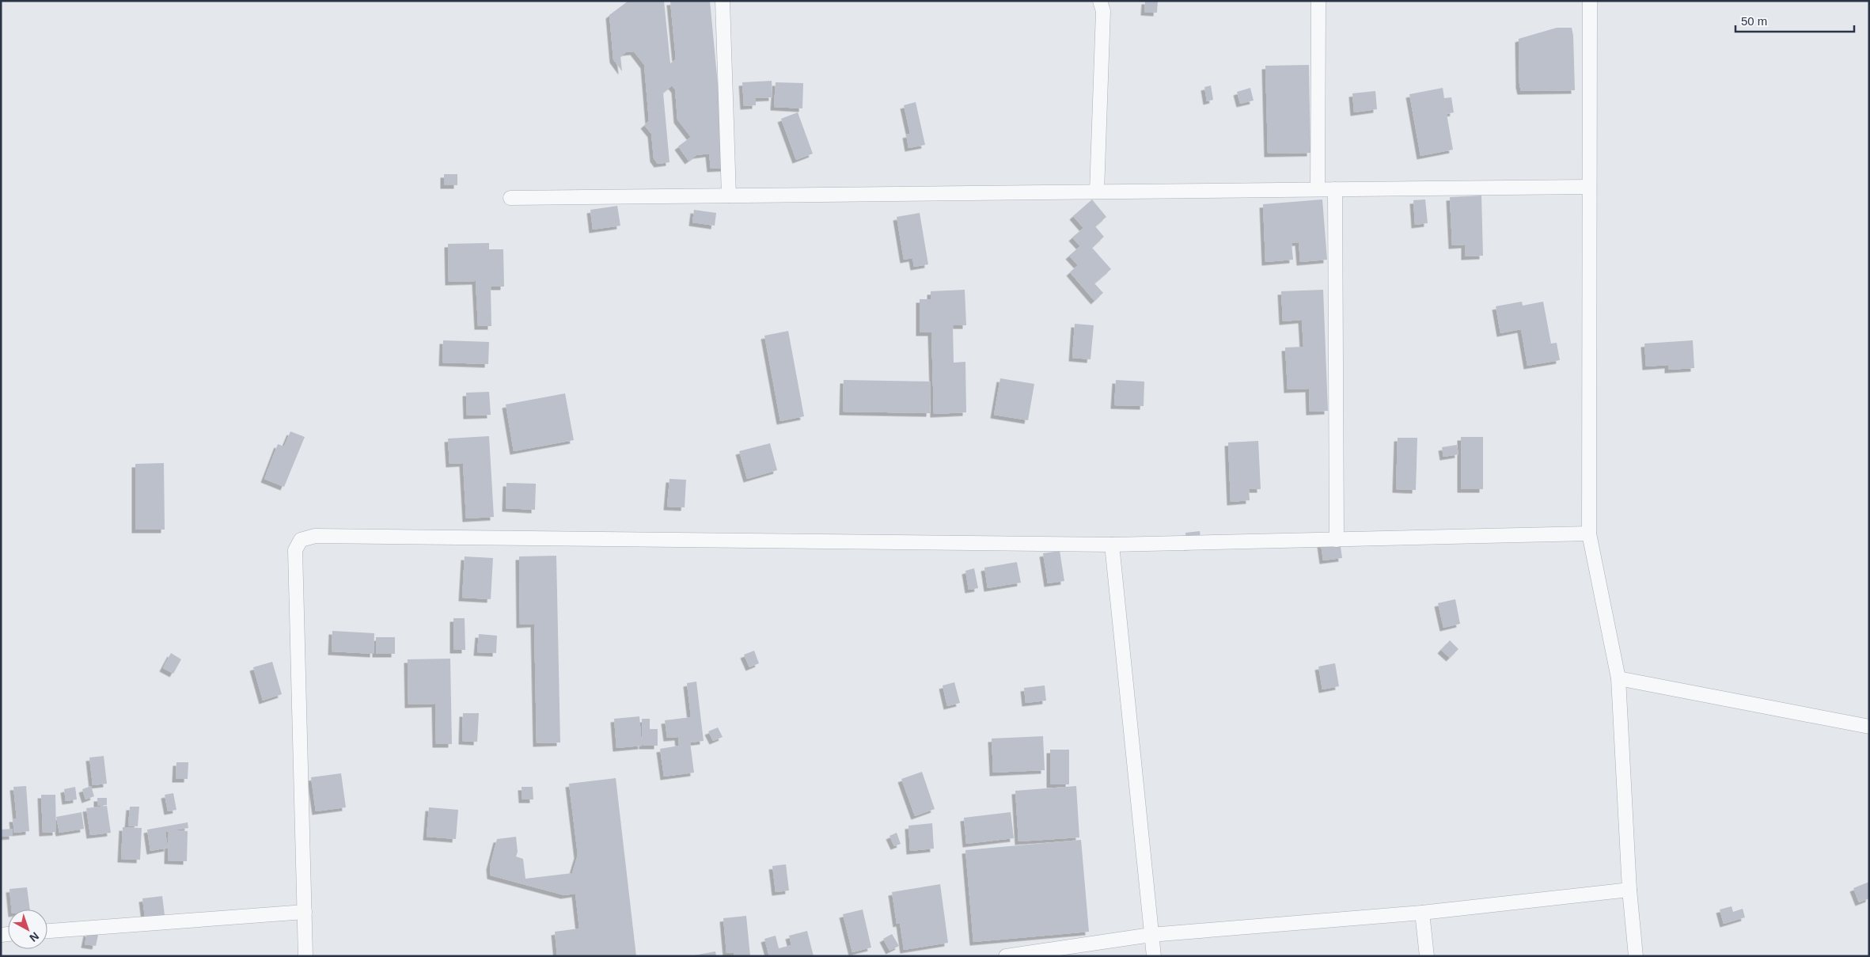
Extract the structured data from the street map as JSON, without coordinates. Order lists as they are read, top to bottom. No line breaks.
{"scale_bar":"50 m","north":"bottom right"}
